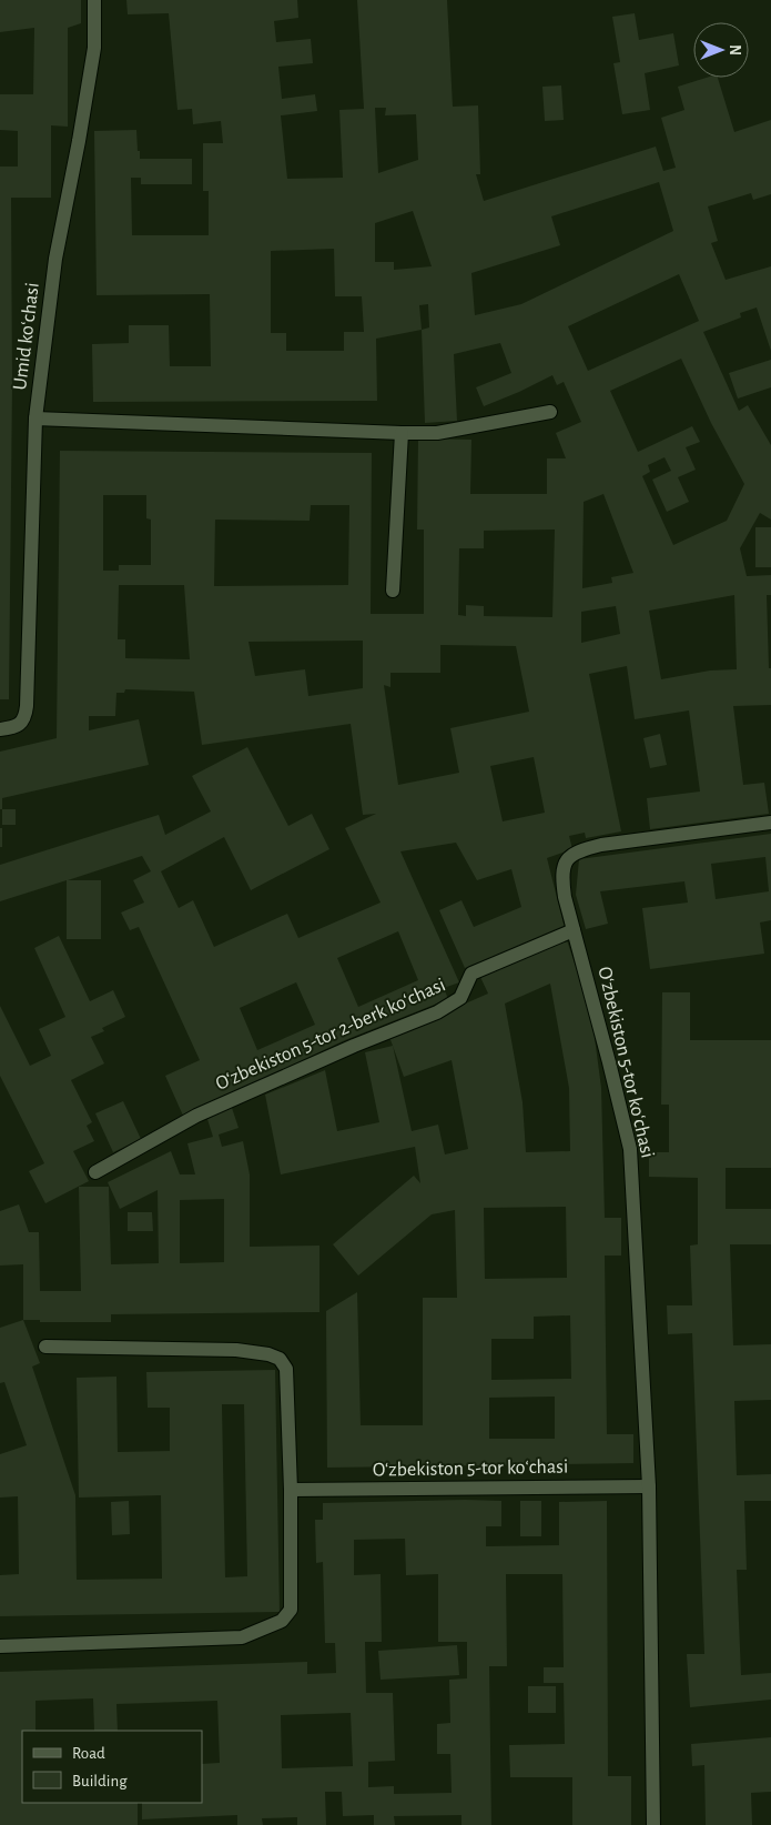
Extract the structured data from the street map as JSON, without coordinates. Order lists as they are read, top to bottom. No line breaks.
{"streets":{"street":["Umid koʻchasi","Oʻzbekiston 5-tor 2-berk koʻchasi","Oʻzbekiston 5-tor koʻchasi"]},"crossings":[["Oʻzbekiston 5-tor 2-berk koʻchasi","Oʻzbekiston 5-tor koʻchasi"]],"legend":["Road","Building"],"north":"right"}
